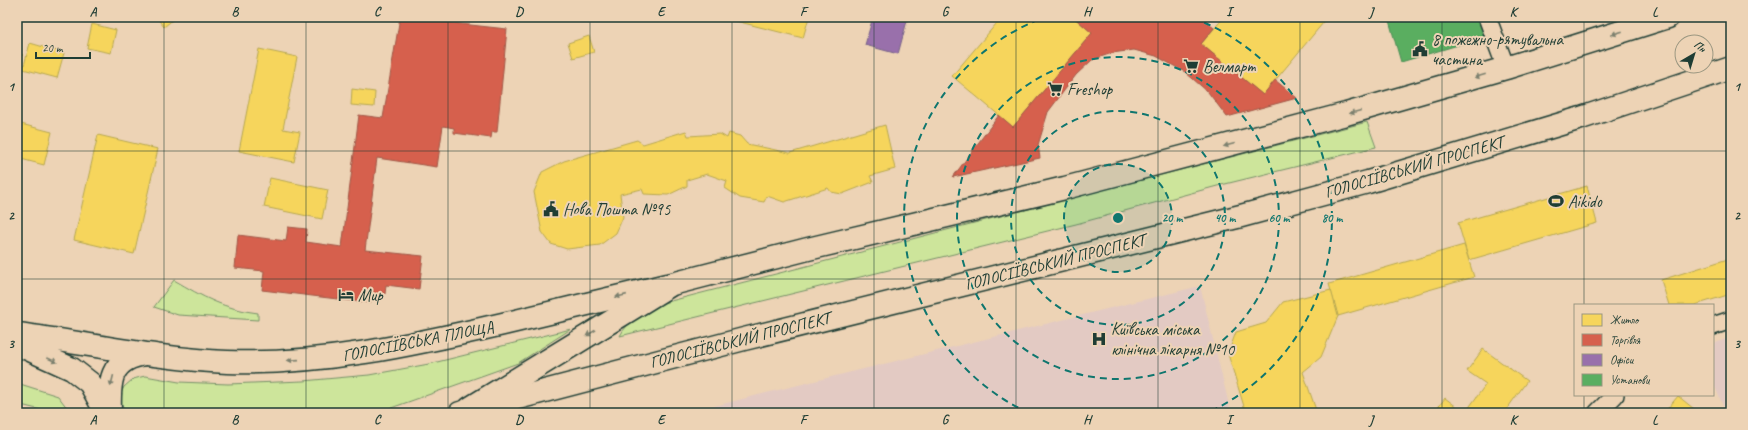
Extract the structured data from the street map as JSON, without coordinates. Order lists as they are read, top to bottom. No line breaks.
{"streets":{"main road":["ГОЛОСІЇВСЬКИЙ ПРОСПЕКТ","ГОЛОСІЇВСЬКА ПЛОЩА"]},"crossings":[["ГОЛОСІЇВСЬКИЙ ПРОСПЕКТ","ГОЛОСІЇВСЬКА ПЛОЩА"]],"one_way":["ГОЛОСІЇВСЬКА ПЛОЩА"],"places":{"public building":["8 пожежно-рятувальна частина","Нова Пошта №95"],"supermarket":["Велмарт","Freshop"],"sports":["Aikido"],"hotel":["Мир"],"hospital":["Київська міська клінічна лікарня №10"]},"legend":["Житло","Торгівля","Офіси","Установи"],"scale_bar":"20 m","north":"top right","grid":{"columns":["A","B","C","D","E","F","G","H","I","J","K","L"],"rows":["1","2","3"]},"rings":["20 m","40 m","60 m","80 m"]}
